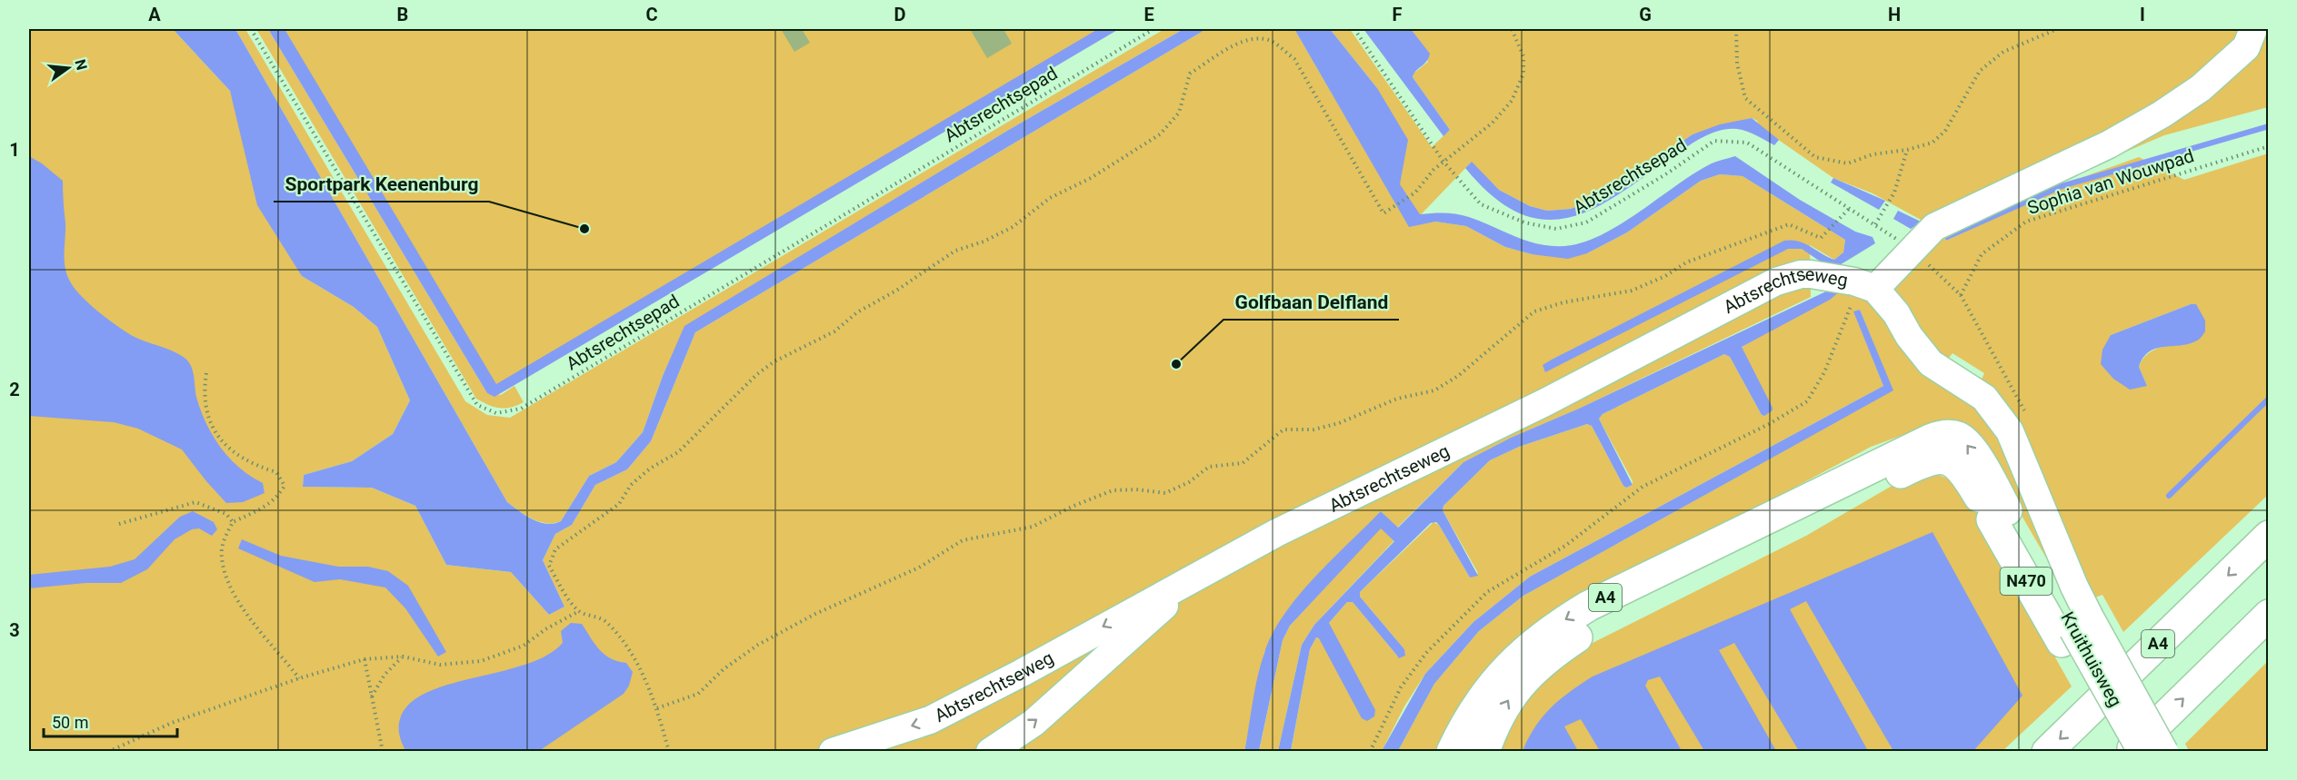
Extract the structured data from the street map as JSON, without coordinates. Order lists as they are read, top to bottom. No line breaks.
{"streets":{"main road":["N470","A4","Kruithuisweg"],"street":["Abtsrechtseweg"],"path":["Abtsrechtsepad","Sophia van Wouwpad"]},"crossings":[["Abtsrechtsepad","Sophia van Wouwpad"],["Abtsrechtseweg","Kruithuisweg"],["A4","Kruithuisweg"]],"places":["Sportpark Keenenburg","Golfbaan Delfland"],"scale_bar":"50 m","north":"right","grid":{"columns":["A","B","C","D","E","F","G","H","I"],"rows":["1","2","3"]}}
